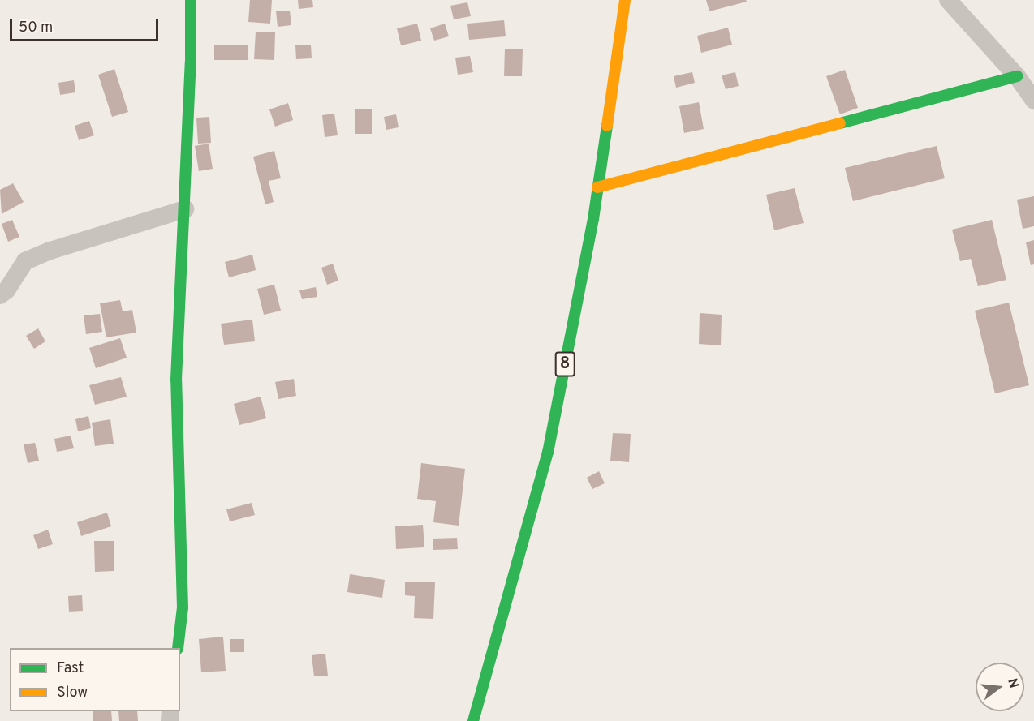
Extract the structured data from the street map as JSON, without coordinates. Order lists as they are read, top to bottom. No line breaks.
{"streets":{"street":["8"]},"legend":["Fast","Slow"],"scale_bar":"50 m","north":"right"}
